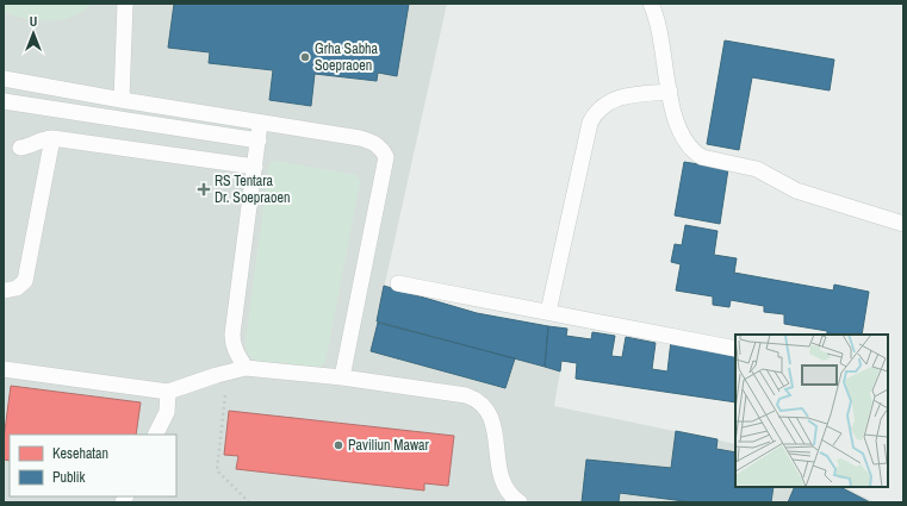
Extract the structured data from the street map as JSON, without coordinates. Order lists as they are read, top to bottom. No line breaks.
{"places":{"other":["Grha Sabha Soepraoen","Paviliun Mawar"],"health":["RS Tentara Dr. Soepraoen"]},"legend":["Kesehatan","Publik"],"north":"top"}
